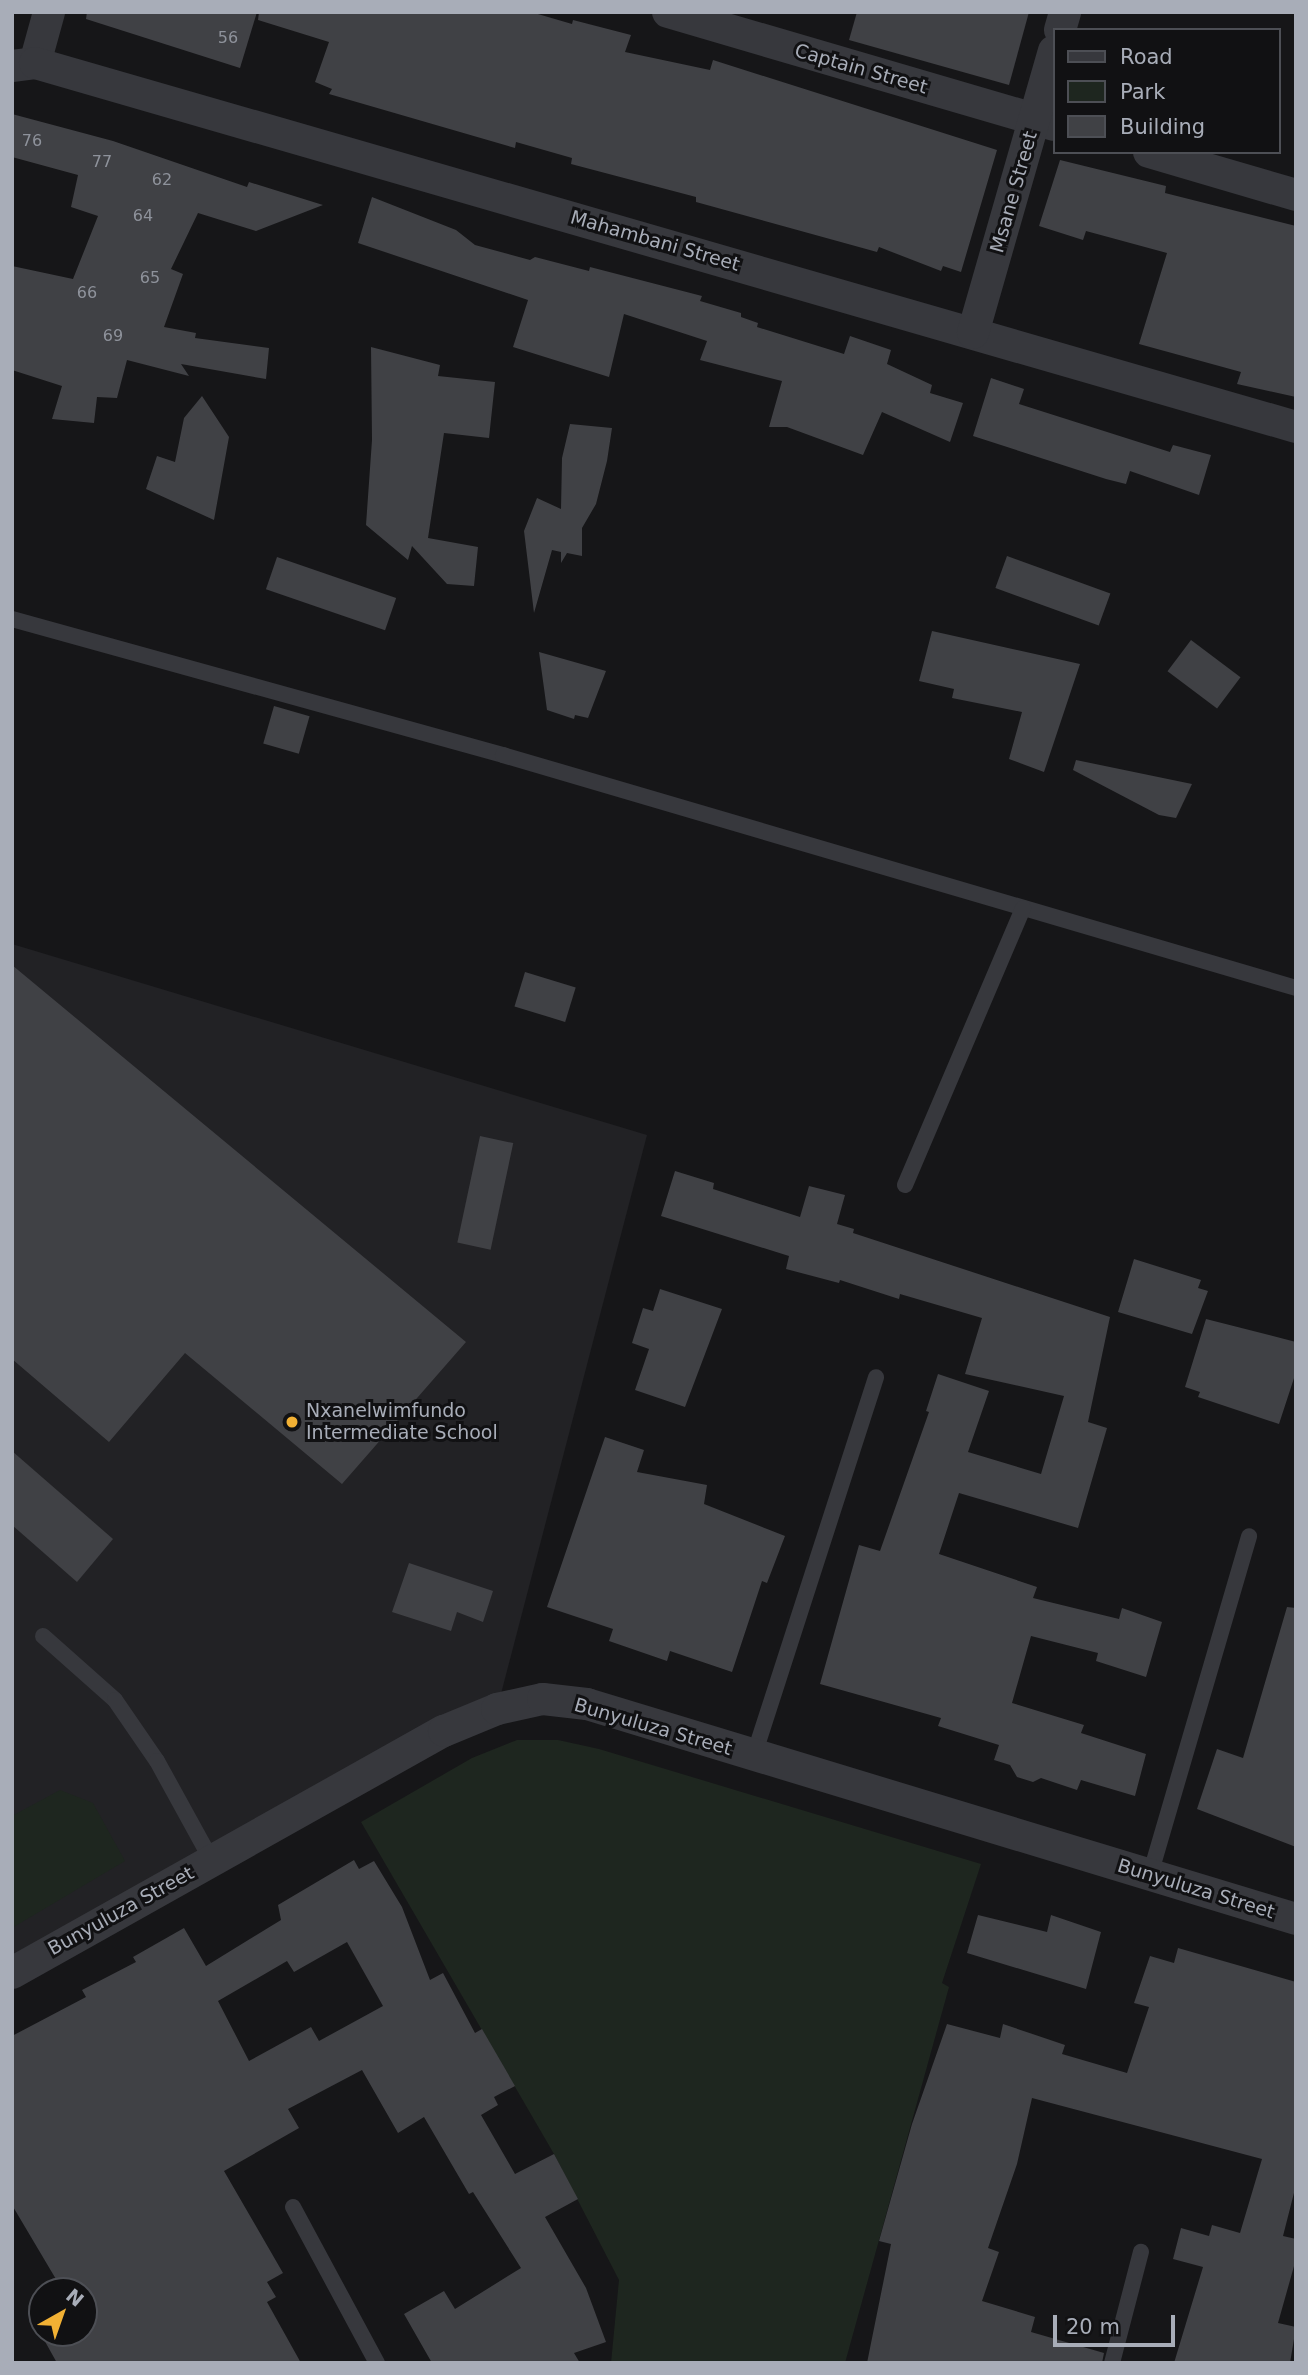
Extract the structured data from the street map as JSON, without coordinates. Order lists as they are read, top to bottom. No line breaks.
{"streets":{"street":["Captain Street","Msane Street","Mahambani Street","Bunyuluza Street"]},"crossings":[["Captain Street","Msane Street"],["Msane Street","Mahambani Street"]],"places":["Nxanelwimfundo Intermediate School"],"house_numbers":["56","76","77","62","64","65","66","69"],"legend":["Road","Park","Building"],"scale_bar":"20 m","north":"top right"}
